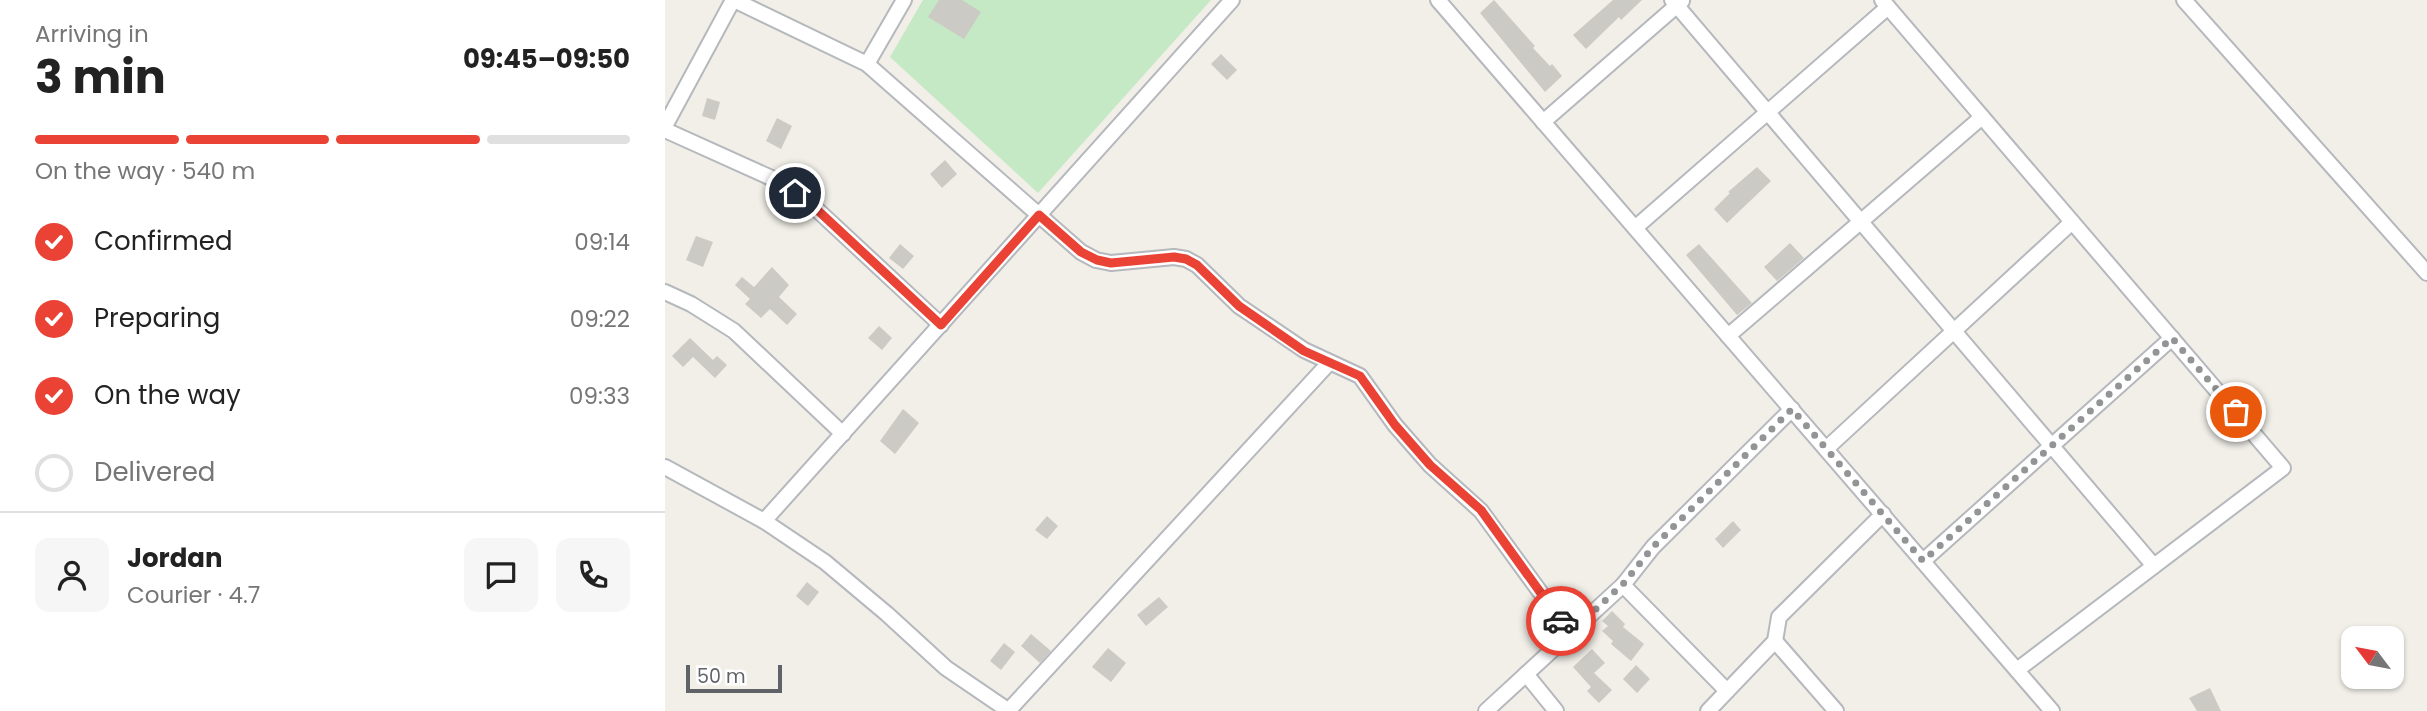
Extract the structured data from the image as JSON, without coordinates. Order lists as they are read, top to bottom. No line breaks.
{"scale_bar":"50 m","north":"top left","page":{"heading":["3 min","Arriving in","09:45–09:50"],"panel":["Jordan","Courier · 4.7"],"bar":"On the way · 540 m","list":[["Confirmed","09:14"],["Preparing","09:22"],["On the way","09:33"],"Delivered"],"scale":"50 m"}}
